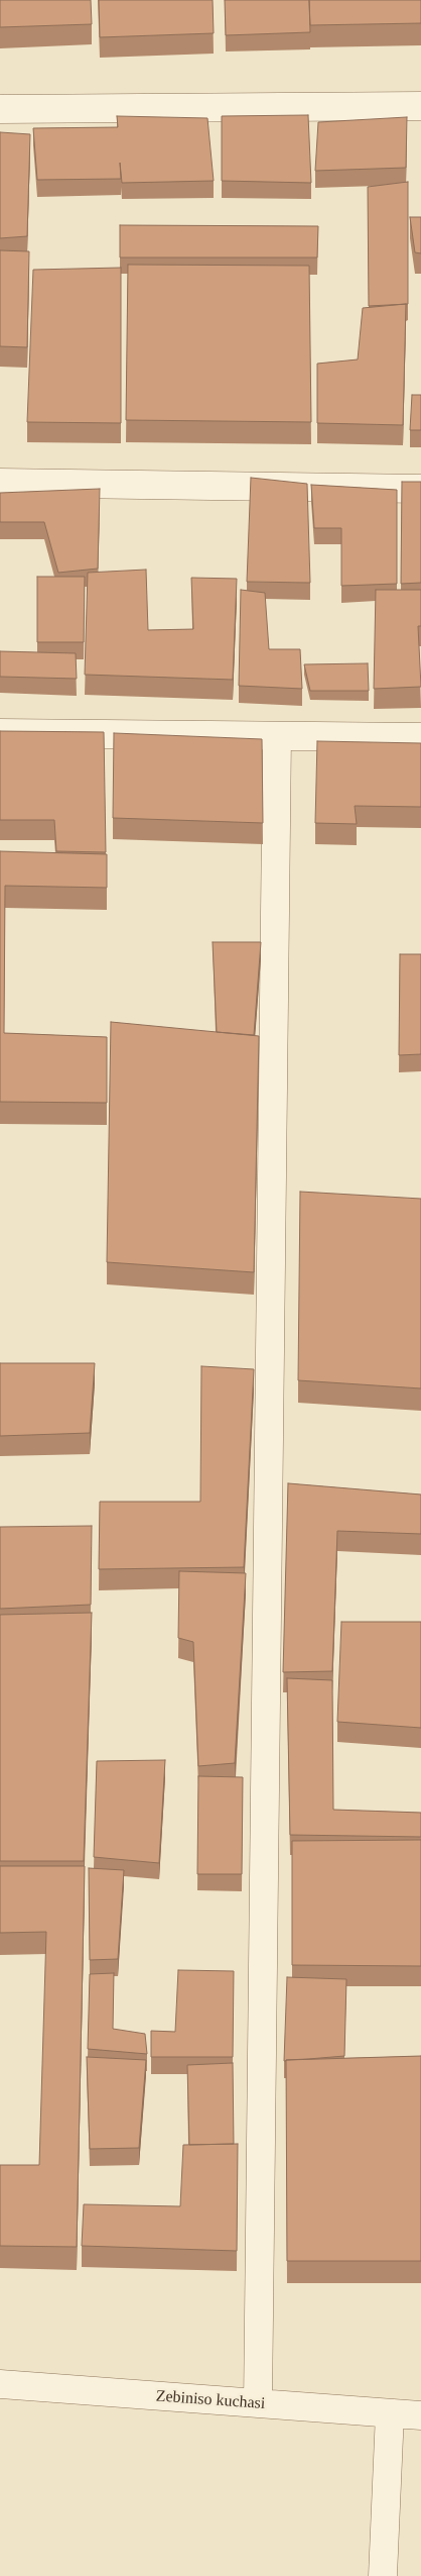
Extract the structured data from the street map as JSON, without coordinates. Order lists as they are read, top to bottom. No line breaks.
{"streets":{"street":["Zebiniso kuchasi"]}}
